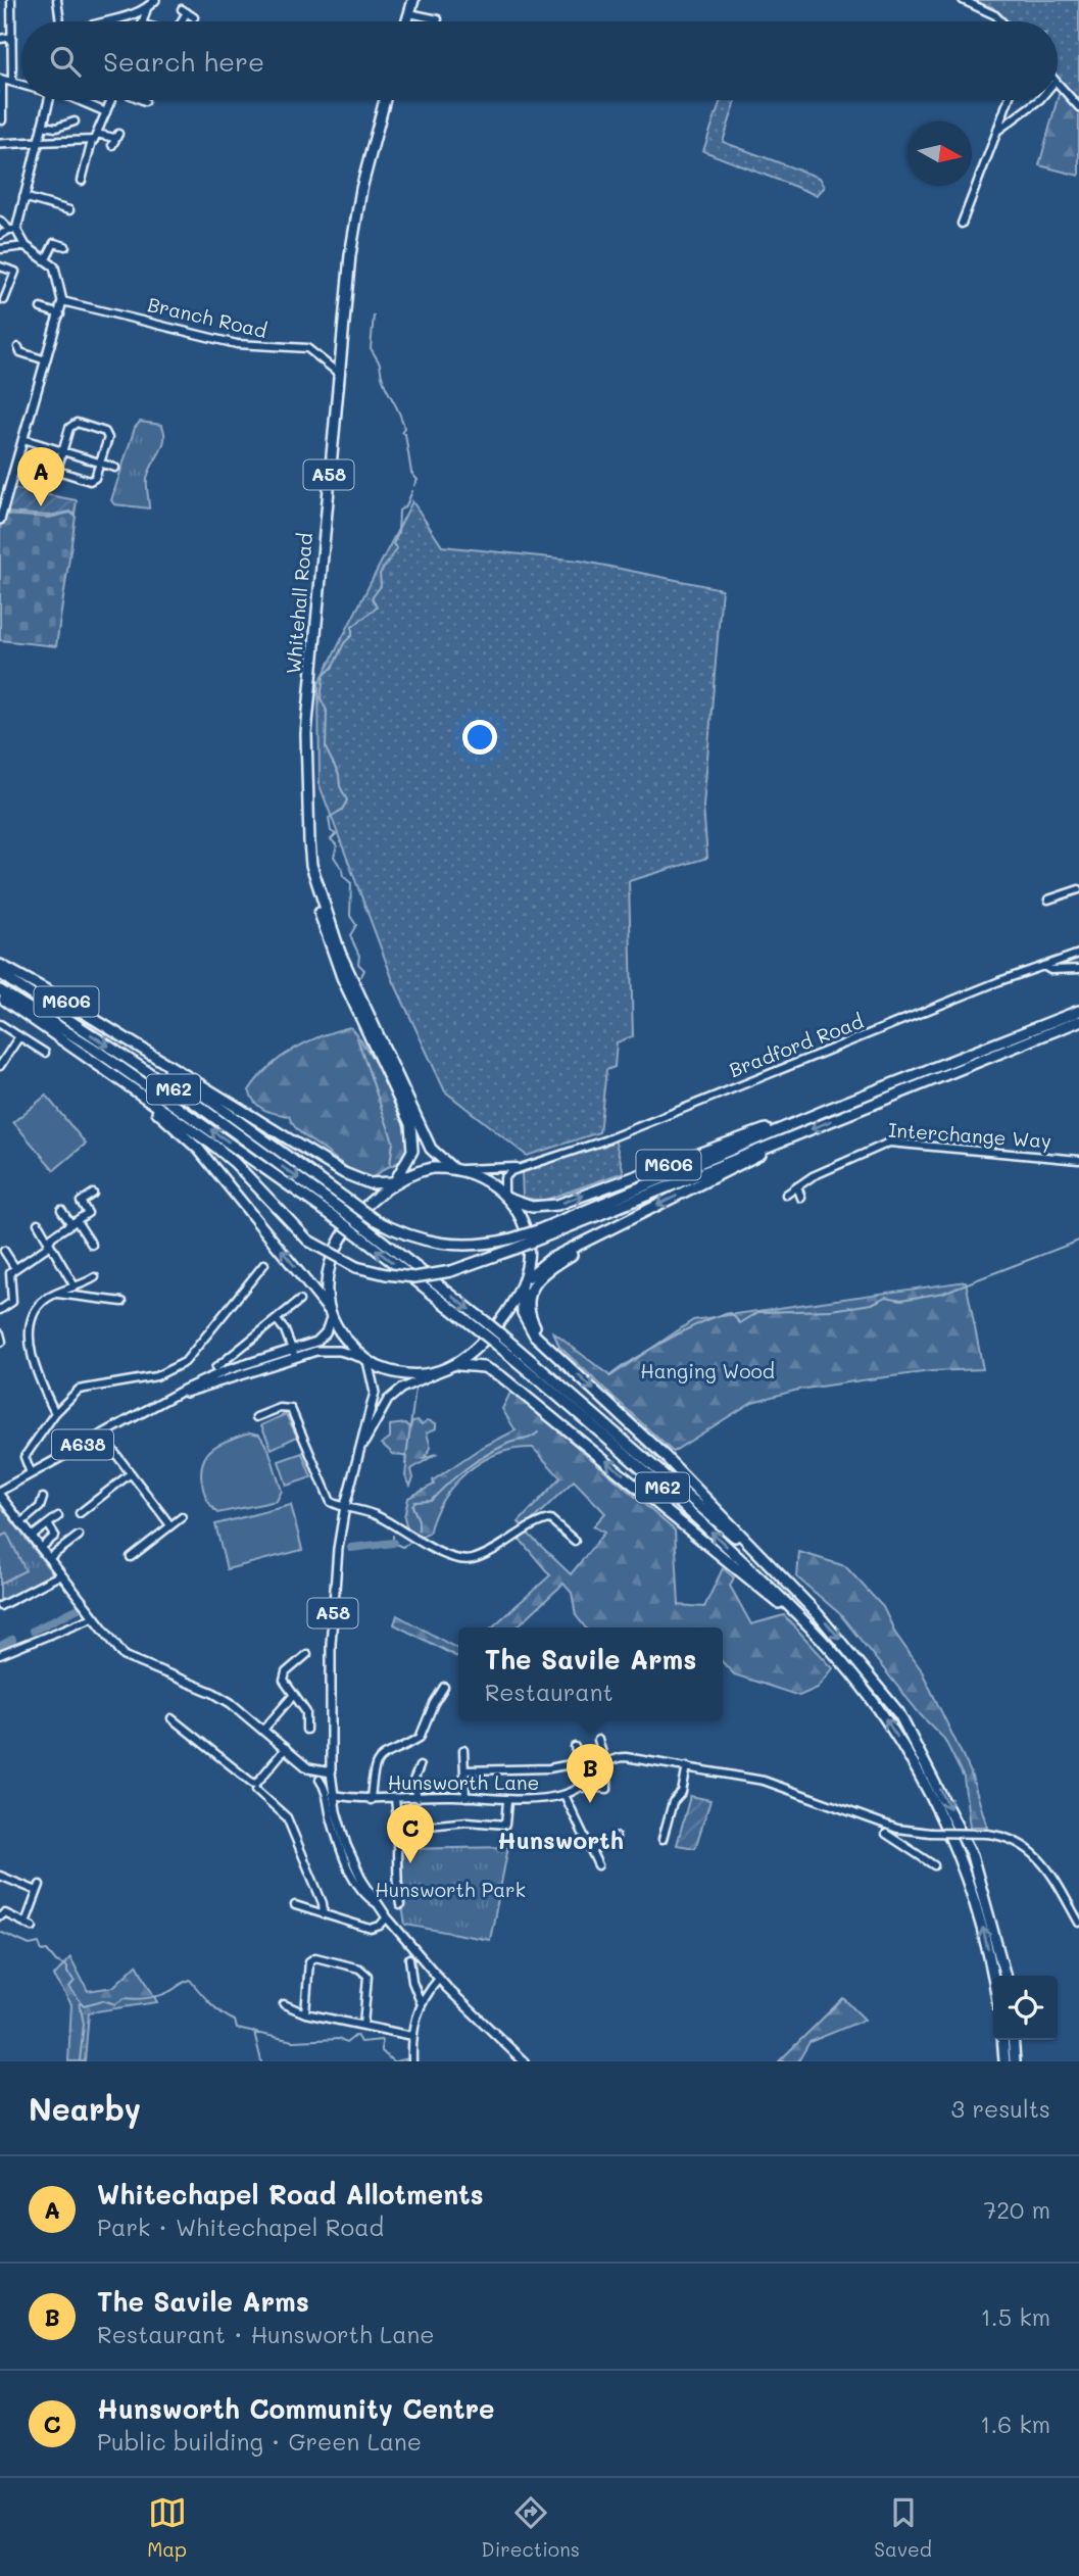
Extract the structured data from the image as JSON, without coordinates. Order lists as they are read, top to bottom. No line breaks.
{"streets":{"highway":["A58","Whitehall Road","M606","M62"],"main road":["A638"],"street":["Branch Road","Bradford Road","Interchange Way","Hunsworth Lane"]},"crossings":[["Branch Road","Whitehall Road"],["A58","Whitehall Road"],["A58","M606"],["A58","Bradford Road"],["A58","Hunsworth Lane"],["Whitehall Road","M606"],["Whitehall Road","Bradford Road"],["M606","Bradford Road"]],"districts":["Hunsworth"],"parks":["Hanging Wood","Hunsworth Park"],"north":"right","page":{"search":"Search here","pins":["A","B","C"],"popup":["The Savile Arms","Restaurant"],"heading":["Nearby","3 results"],"list":[{"mark":"A","name":"Whitechapel Road Allotments","note":"Park · Whitechapel Road","value":"720 m"},{"mark":"B","name":"The Savile Arms","note":"Restaurant · Hunsworth Lane","value":"1.5 km"},{"mark":"C","name":"Hunsworth Community Centre","note":"Public building · Green Lane","value":"1.6 km"}],"nav":["Map","Directions","Saved"]}}
